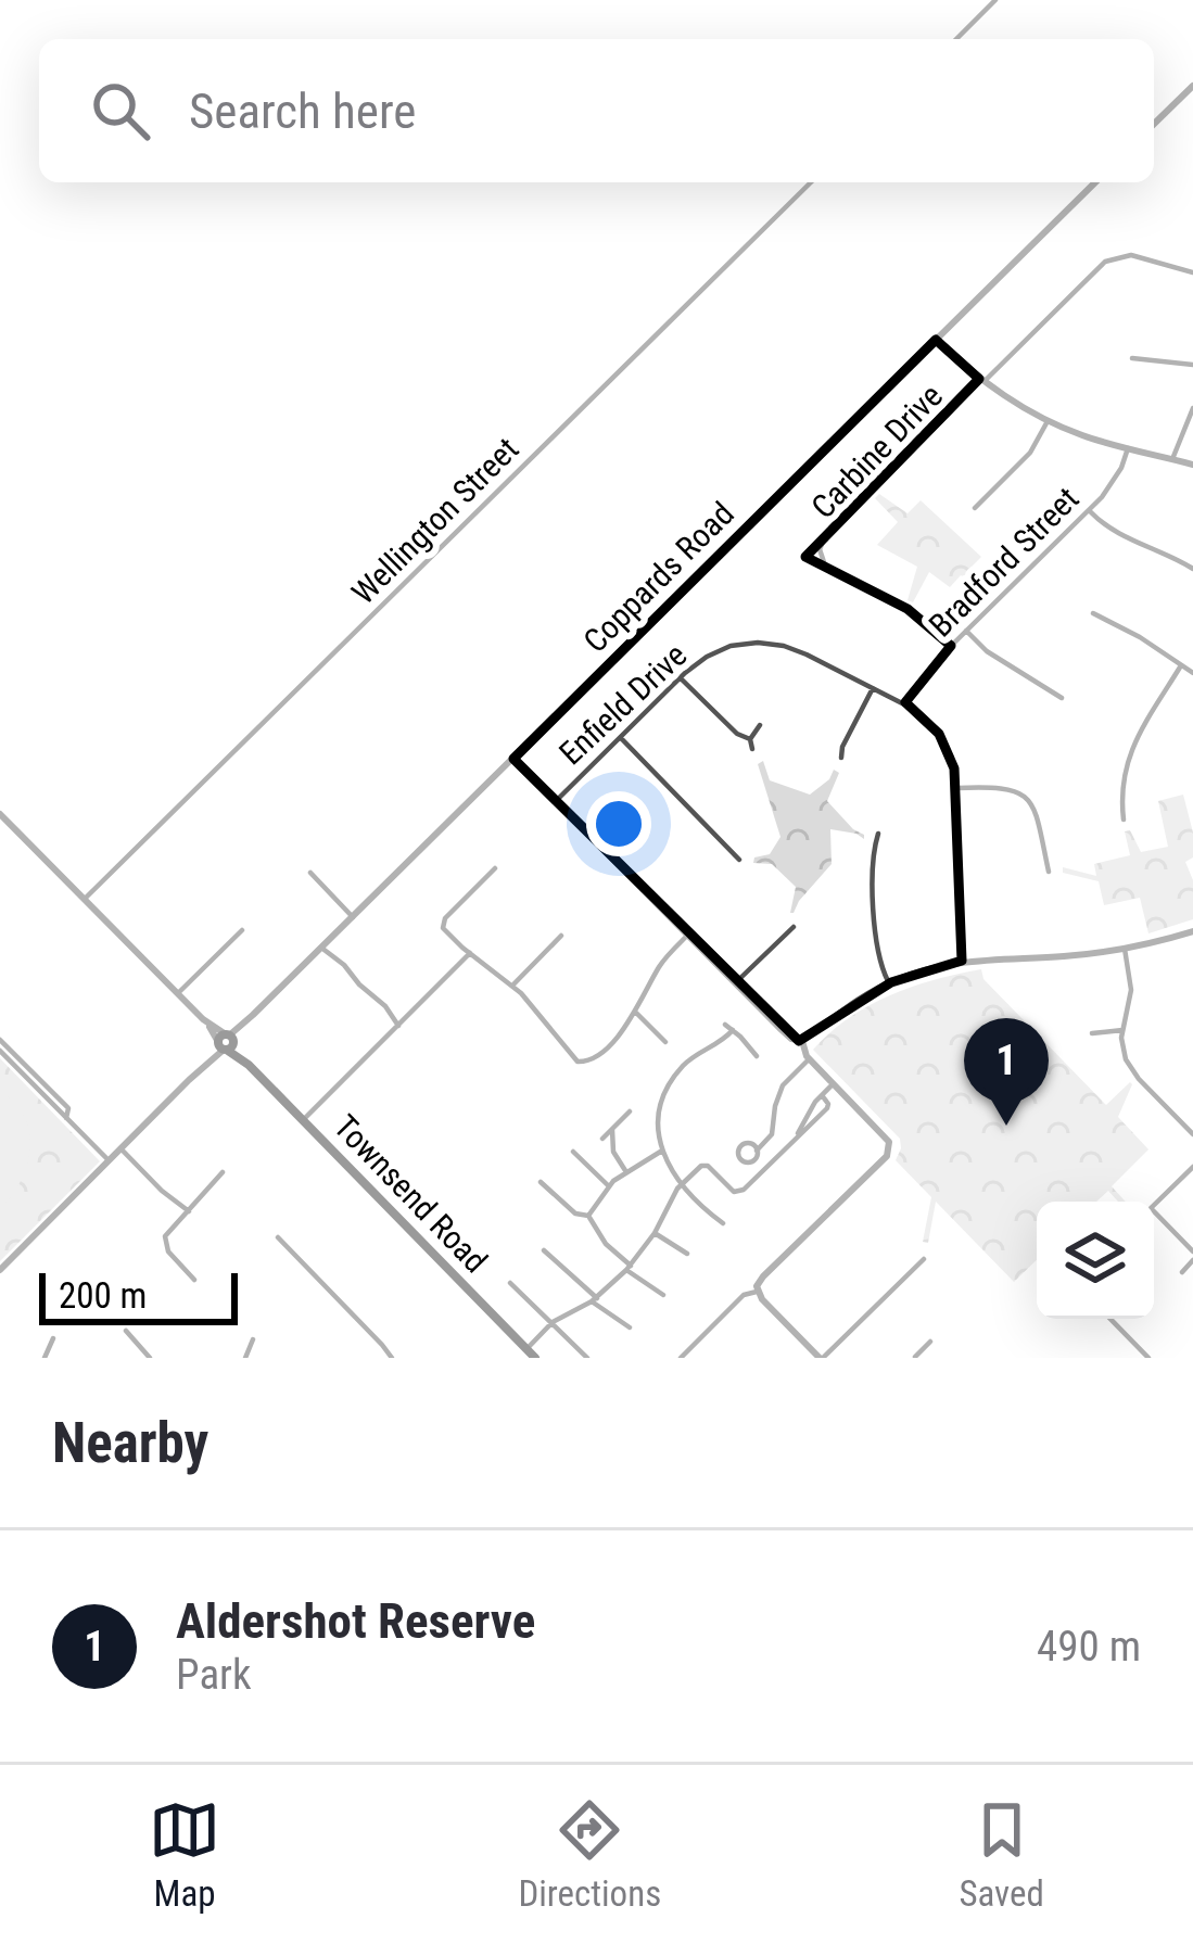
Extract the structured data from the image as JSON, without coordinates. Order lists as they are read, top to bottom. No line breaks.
{"streets":{"main road":["Townsend Road"],"street":["Carbine Drive","Wellington Street","Bradford Street","Coppards Road","Enfield Drive"]},"crossings":[["Carbine Drive","Bradford Street"],["Wellington Street","Townsend Road"],["Bradford Street","Enfield Drive"],["Coppards Road","Townsend Road"]],"scale_bar":"200 m","page":{"search":"Search here","pins":"1","scale":"200 m","heading":"Nearby","list":[{"mark":"1","name":"Aldershot Reserve","note":"Park","value":"490 m"}],"nav":["Map","Directions","Saved"]}}
